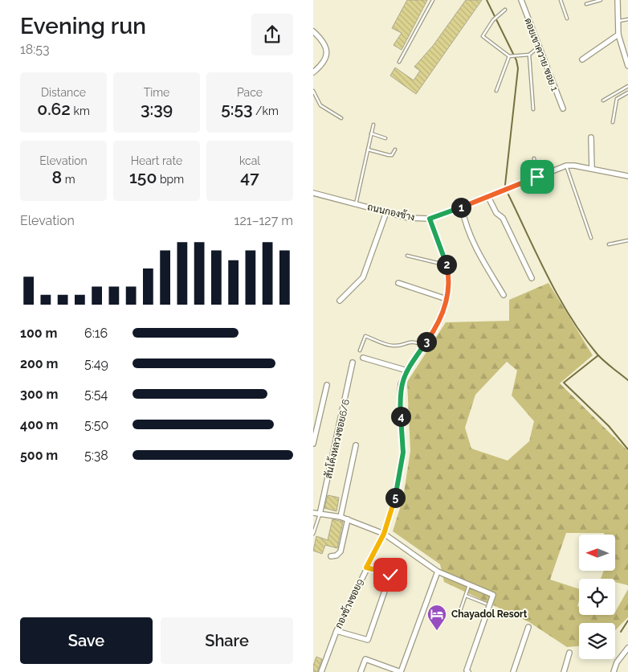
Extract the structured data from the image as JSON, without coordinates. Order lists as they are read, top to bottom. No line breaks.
{"streets":{"street":["ดอยเขาควาย ซอย 1","ถนนกองช้าง","สันโค้งหลวงซอย6/6","กองช้างซอย9"]},"crossings":[["ถนนกองช้าง","กองช้างซอย9"]],"places":{"hotel":["Chayadol Resort"]},"north":"left","page":{"heading":["Evening run","18:53"],"stats":[["Distance","0.62 km"],["Time","3:39"],["Pace","5:53 /km"],["Elevation","8 m"],["Heart rate","150 bpm"],["kcal","47"]],"pins":["1","2","3","4","5"],"chart":["Elevation","121–127 m"],"list":[{"name":"100 m","note":"6:16"},{"name":"200 m","note":"5:49"},{"name":"300 m","note":"5:54"},{"name":"400 m","note":"5:50"},{"name":"500 m","note":"5:38"}],"buttons":["Save","Share"]}}
